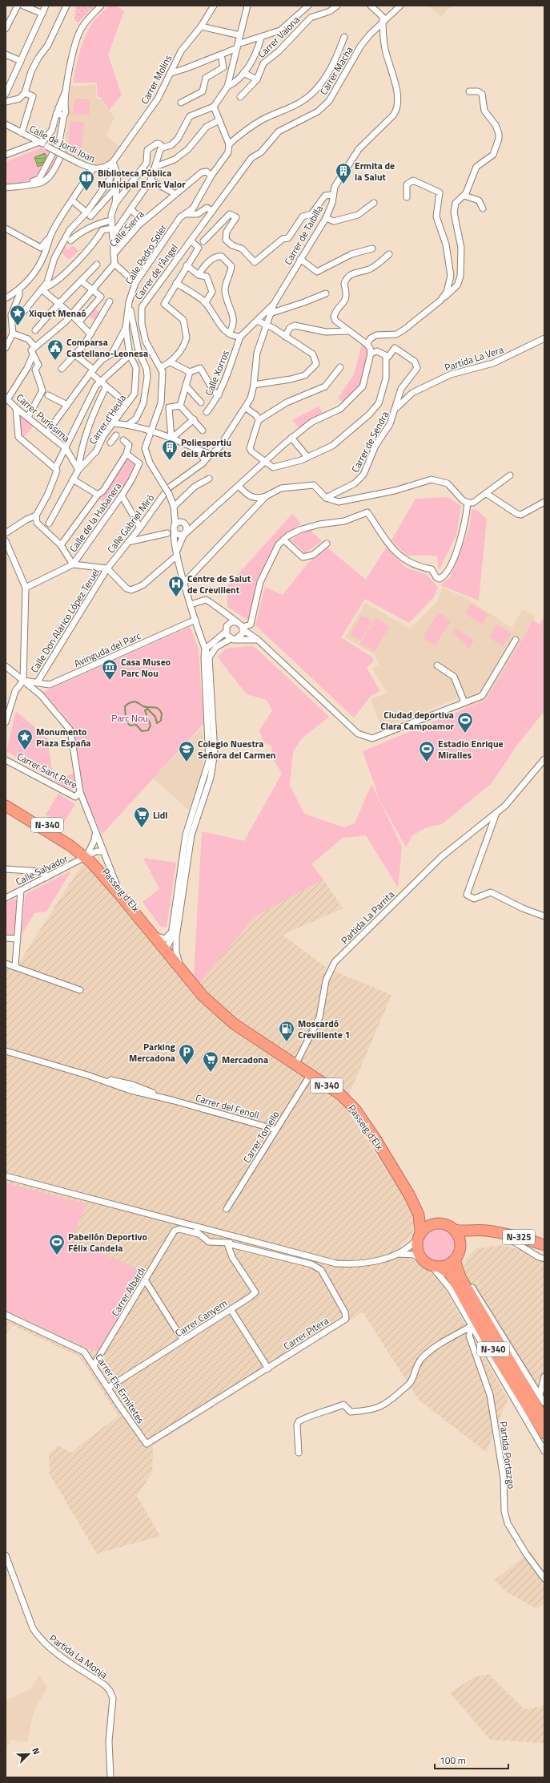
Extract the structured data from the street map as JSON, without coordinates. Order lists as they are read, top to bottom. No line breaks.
{"streets":{"highway":["N-340","Passeig d'Elx","N-325"],"street":["Carrer Vaiona","Carrer Macha","Carrer Molins","Calle de Jordi Joan","Calle Sierra","Carrer de Taibilla","Calle Pedro Soler","Carrer de l'Àngel","Partida La Vera","Calle Xorros","Carrer Puríssima","Carrer d'Heula","Carrer de Sendra","Calle de la Habanera","Calle Gabriel Miró","Calle Don Alarico López Teruel","Avinguda del Parc","Carrer Sant Pere","Calle Salvador","Partida La Parrita","Carrer del Fenoll","Carrer Tomello","Carrer Albardi","Carrer Canyem","Carrer Pitera","Carrer Els Ermitetes","Partida Portazgo","Partida La Monja"]},"crossings":[["Carrer Vaiona","Carrer Molins"],["Carrer Macha","Carrer de Taibilla"],["Carrer Macha","Carrer de l'Àngel"],["Carrer Molins","Calle de Jordi Joan"],["Calle Sierra","Calle Pedro Soler"],["Carrer de Taibilla","Calle Gabriel Miró"],["Calle Pedro Soler","Carrer d'Heula"],["Partida La Vera","Carrer de Sendra"],["Carrer Puríssima","Carrer d'Heula"],["Calle Gabriel Miró","Calle Don Alarico López Teruel"],["Calle Don Alarico López Teruel","Avinguda del Parc"],["N-340","Passeig d'Elx"],["N-340","N-325"],["Calle Salvador","Passeig d'Elx"],["Passeig d'Elx","Partida La Parrita"],["Passeig d'Elx","Carrer Tomello"],["Carrer del Fenoll","Carrer Tomello"],["Carrer Albardi","Carrer Els Ermitetes"],["Carrer Canyem","Carrer Pitera"],["Carrer Canyem","Carrer Els Ermitetes"],["Carrer Pitera","Carrer Els Ermitetes"]],"parks":["Parc Nou"],"places":{"building":["Ermita de la Salut","Poliesportiu dels Arbrets"],"library":["Biblioteca Pública Municipal Enric Valor"],"place":["Xiquet Menaó","Monumento Plaza España"],"public building":["Comparsa Castellano-Leonesa"],"hospital":["Centre de Salut de Crevillent"],"museum":["Casa Museo Parc Nou"],"sports":["Ciudad deportiva Clara Campoamor","Estadio Enrique Miralles","Pabellón Deportivo Félix Candela"],"school or university":["Colegio Nuestra Señora del Carmen"],"supermarket":["Lidl","Mercadona"],"fuel station":["Moscardó Crevillente 1"],"parking":["Parking Mercadona"]},"scale_bar":"100 m","north":"top right"}
